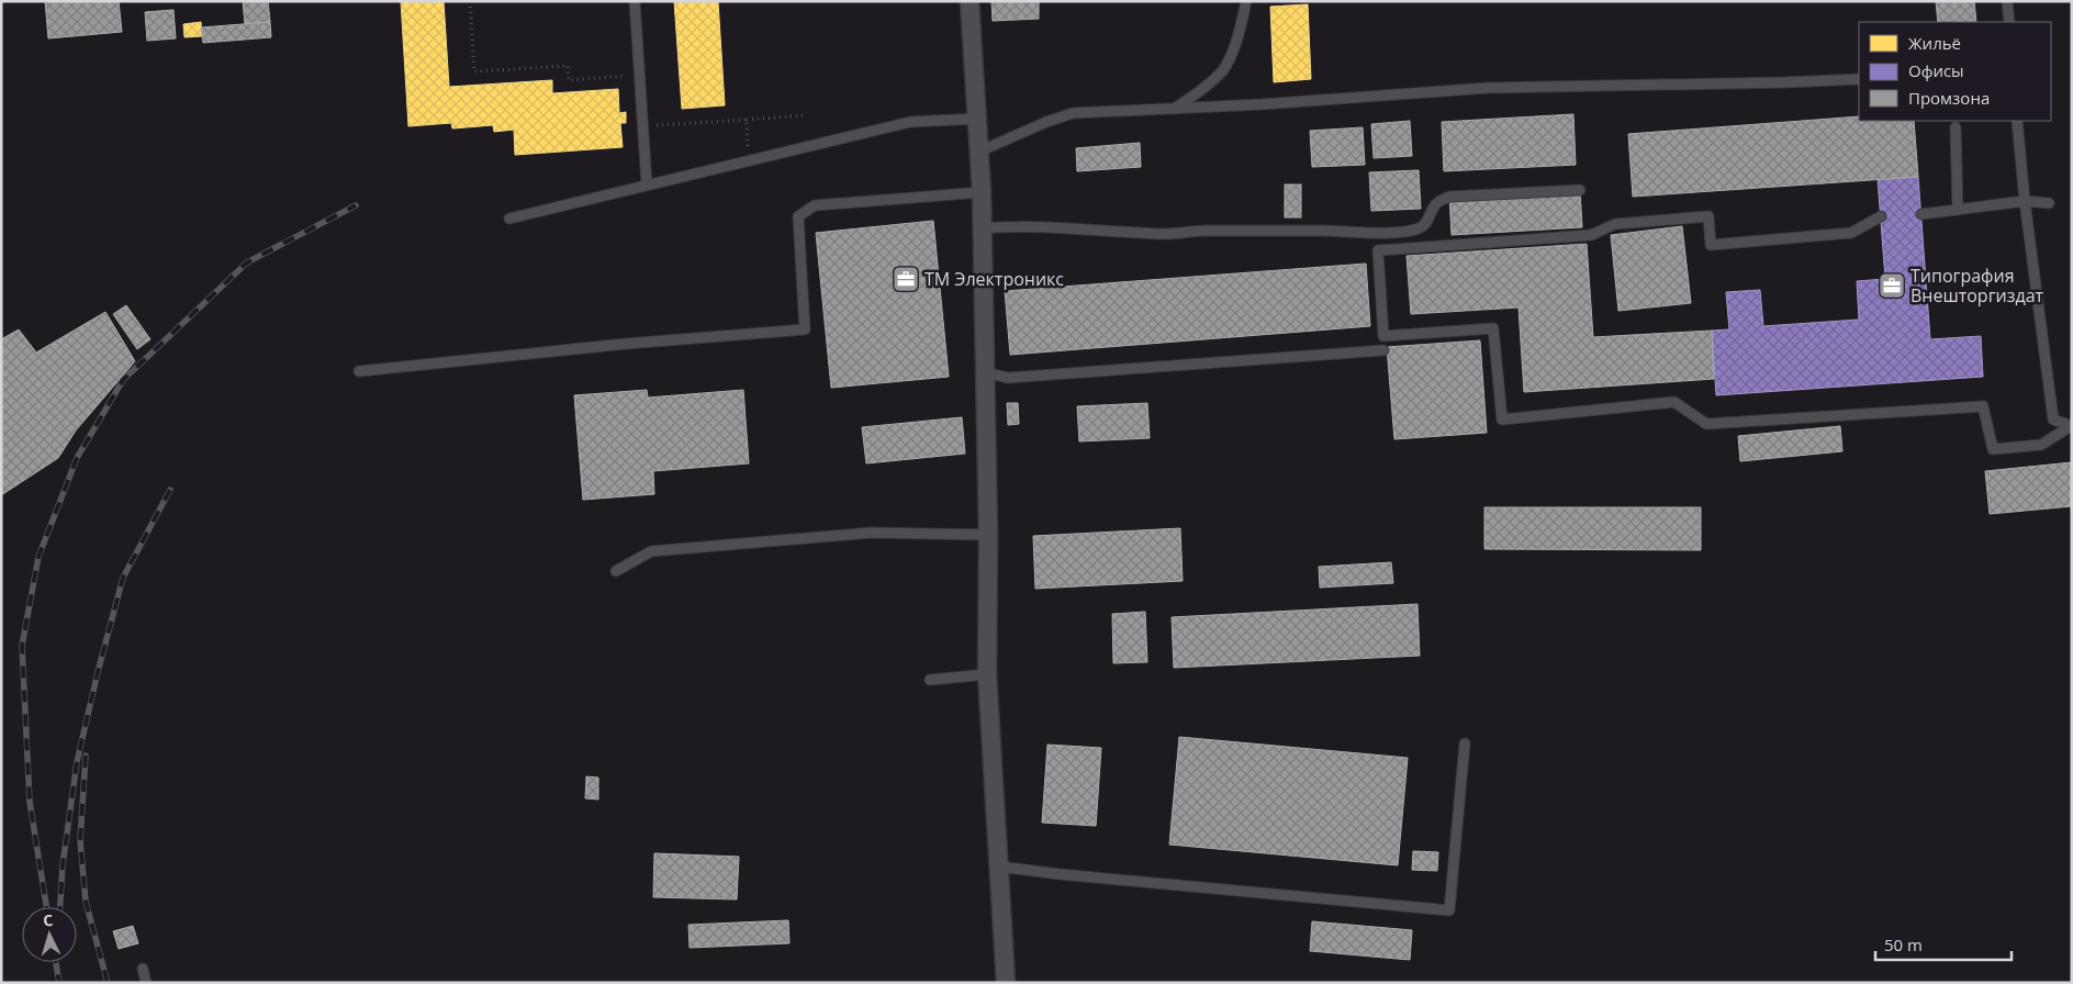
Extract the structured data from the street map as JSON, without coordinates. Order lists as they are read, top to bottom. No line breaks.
{"places":{"office":["ТМ Электроникс","Типография Внешторгиздат"]},"legend":["Жильё","Офисы","Промзона"],"scale_bar":"50 m","north":"top"}
